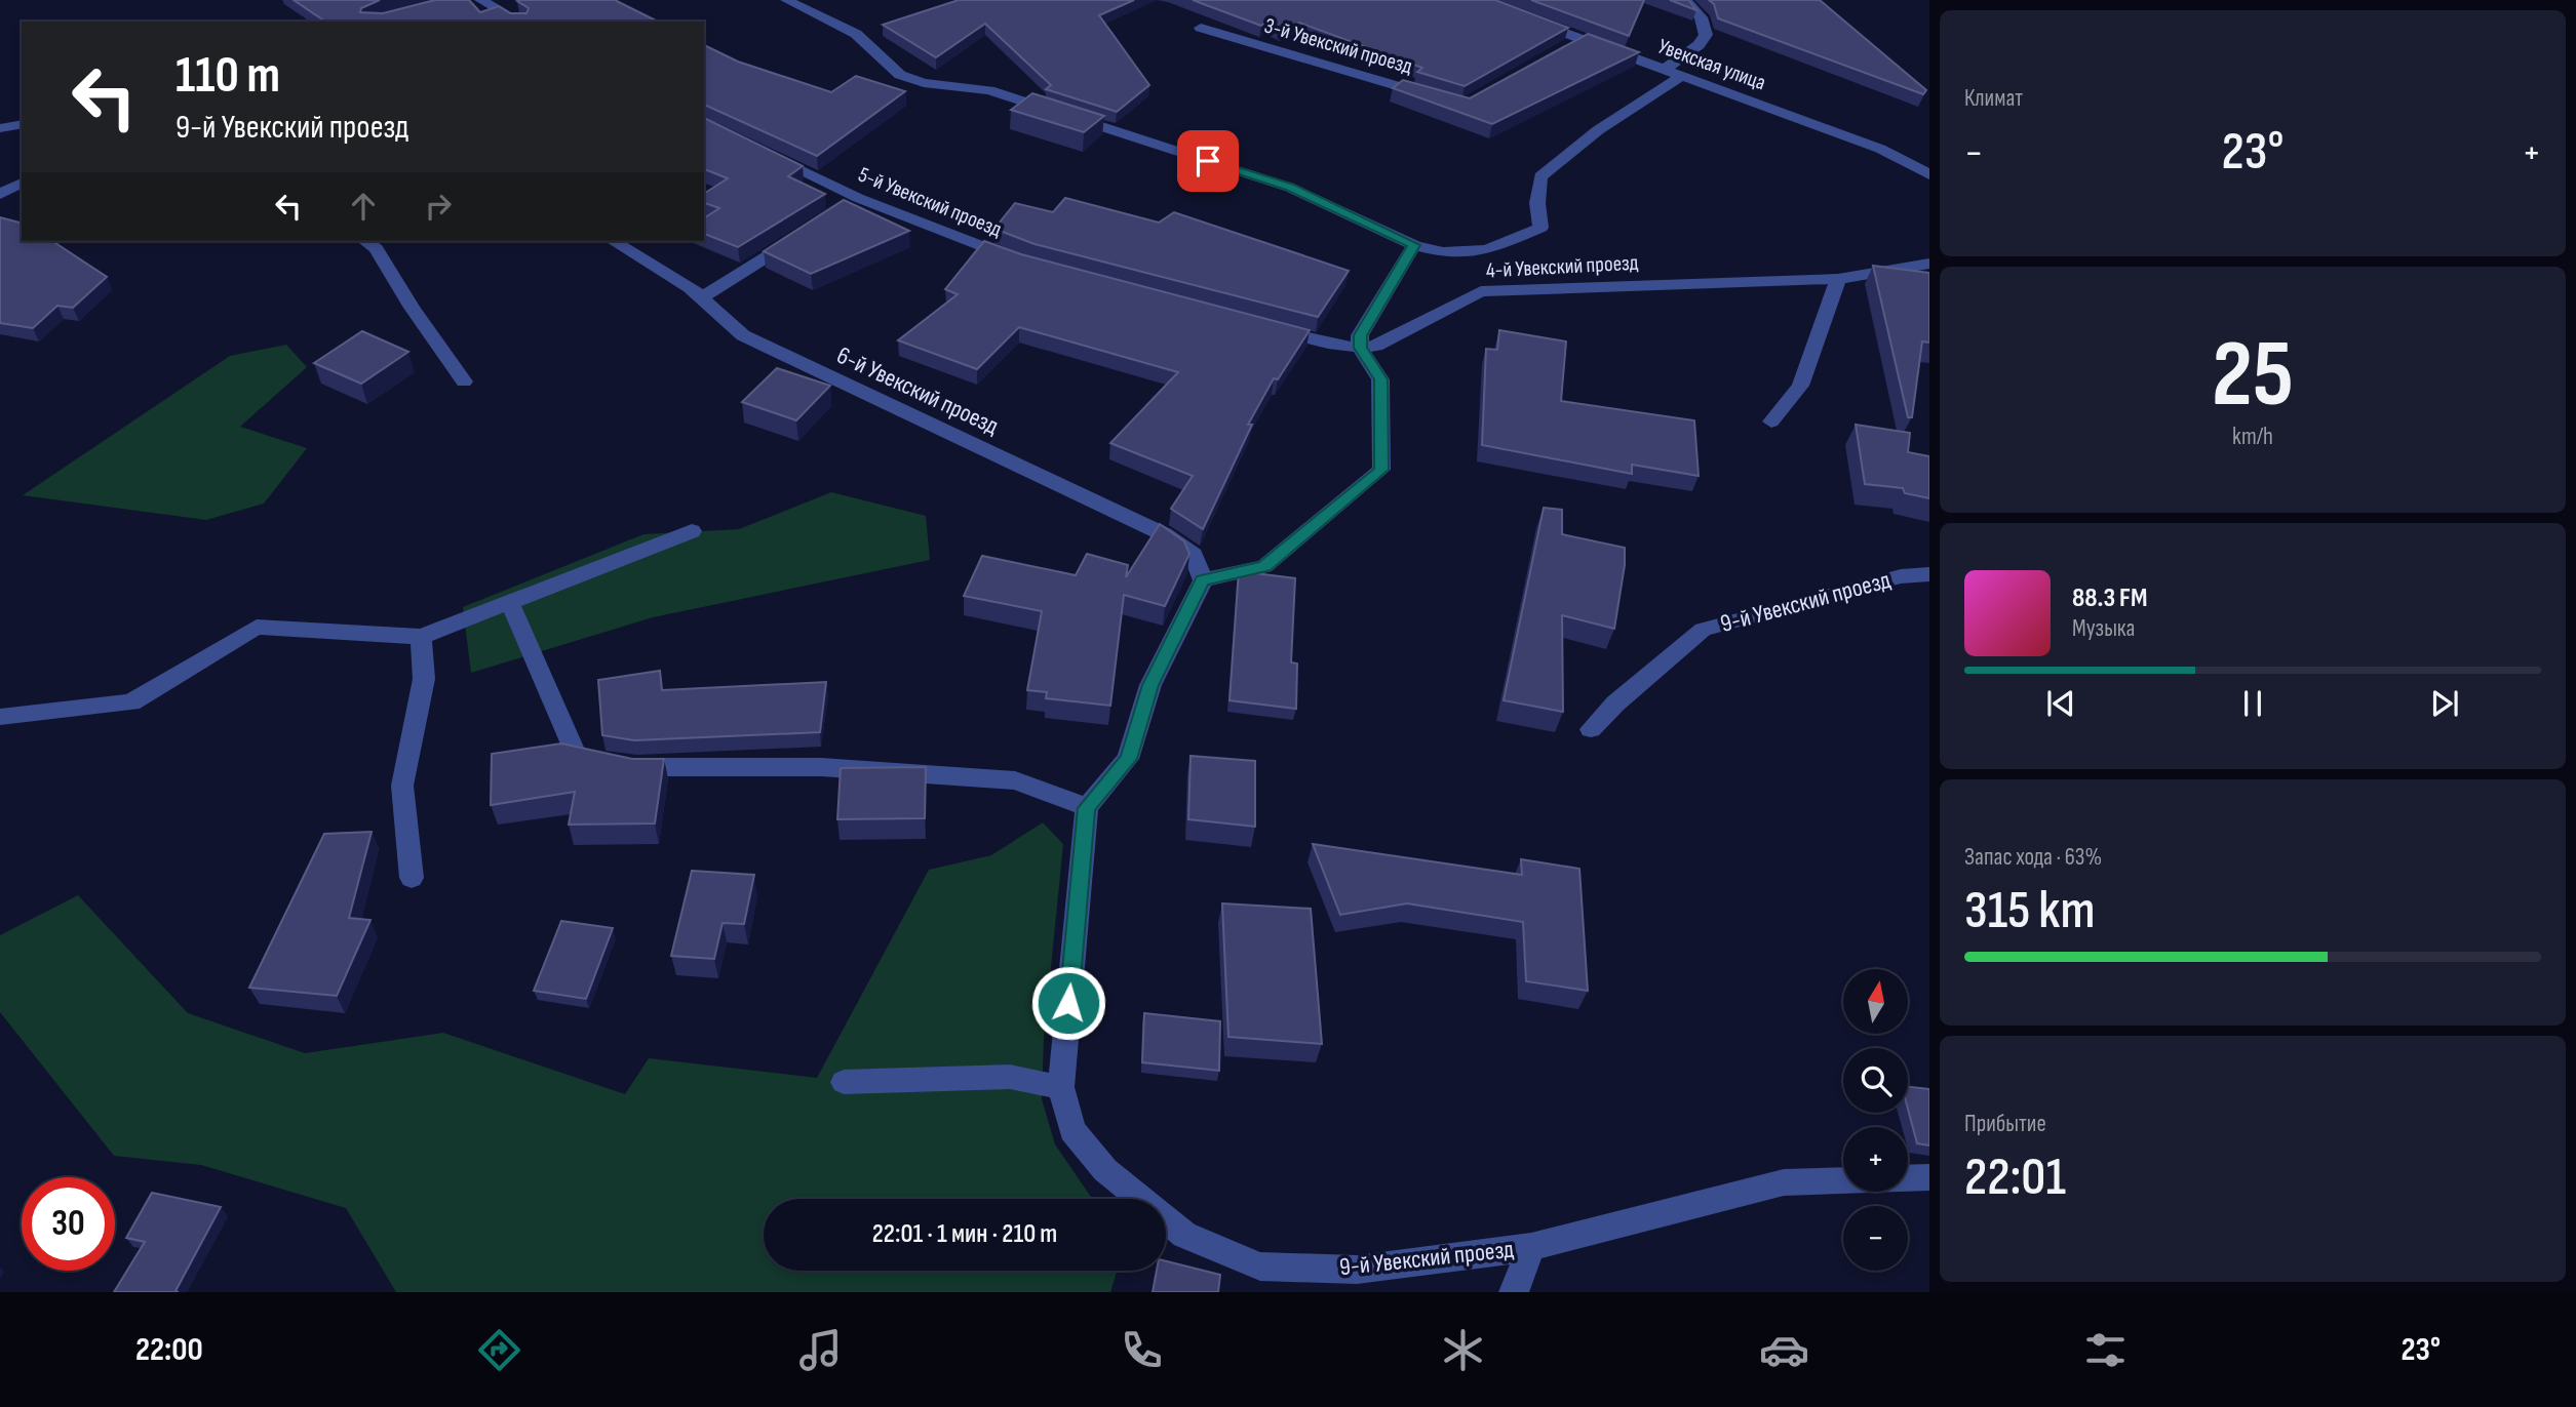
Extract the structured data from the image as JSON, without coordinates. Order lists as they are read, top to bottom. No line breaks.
{"streets":{"street":["3-й Увекский проезд","Увекская улица","5-й Увекский проезд","4-й Увекский проезд","6-й Увекский проезд","9-й Увекский проезд"]},"north":"top","page":{"tile":["Климат",["25","km/h"],["Запас хода · 63%","315 km"],["Прибытие","22:01"]],"turn":["110 m","9-й Увекский проезд"],"heat":["−","23°","+"],"song":["88.3 FM","Музыка"],"map_buttons":["+","−"],"limit":"30","trip":"22:01 · 1 мин · 210 m","tabs":["22:00","23°"]}}
